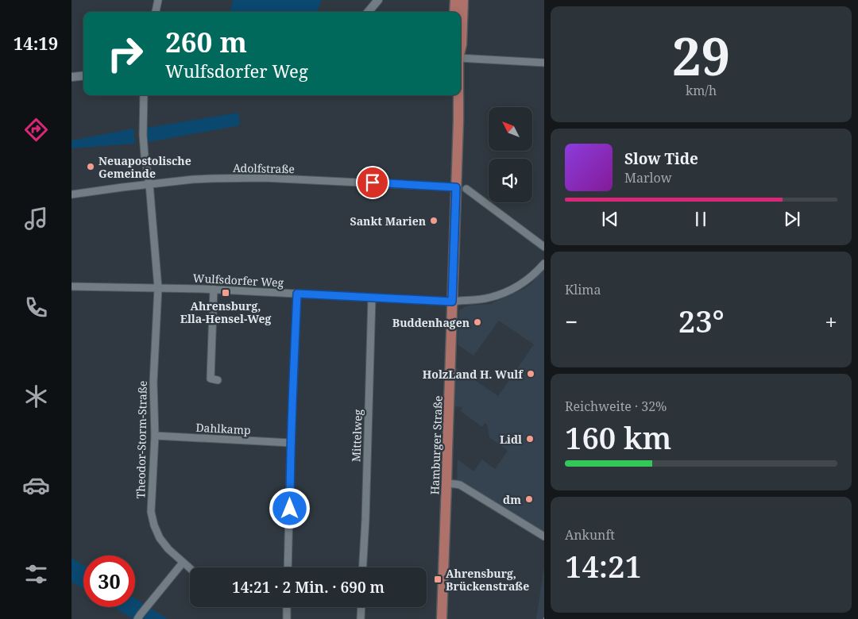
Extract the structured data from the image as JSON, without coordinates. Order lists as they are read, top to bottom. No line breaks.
{"streets":{"main road":["Hamburger Straße"],"street":["Adolfstraße","Wulfsdorfer Weg","Dahlkamp","Mittelweg","Theodor-Storm-Straße"]},"crossings":[["Adolfstraße","Theodor-Storm-Straße"],["Adolfstraße","Hamburger Straße"],["Wulfsdorfer Weg","Mittelweg"],["Wulfsdorfer Weg","Theodor-Storm-Straße"],["Wulfsdorfer Weg","Hamburger Straße"],["Dahlkamp","Theodor-Storm-Straße"]],"places":{"other":["Neuapostolische Gemeinde","Sankt Marien","Buddenhagen","HolzLand H. Wulf","Lidl","dm"],"transit":["Ahrensburg, Ella-Hensel-Weg","Ahrensburg, Brückenstraße"]},"north":"top left","page":{"tabs":"14:19","tile":[["29","km/h"],"Klima",["Reichweite · 32%","160 km"],["Ankunft","14:21"]],"turn":["260 m","Wulfsdorfer Weg"],"song":["Slow Tide","Marlow"],"heat":["−","23°","+"],"limit":"30","trip":"14:21 · 2 Min. · 690 m"}}
